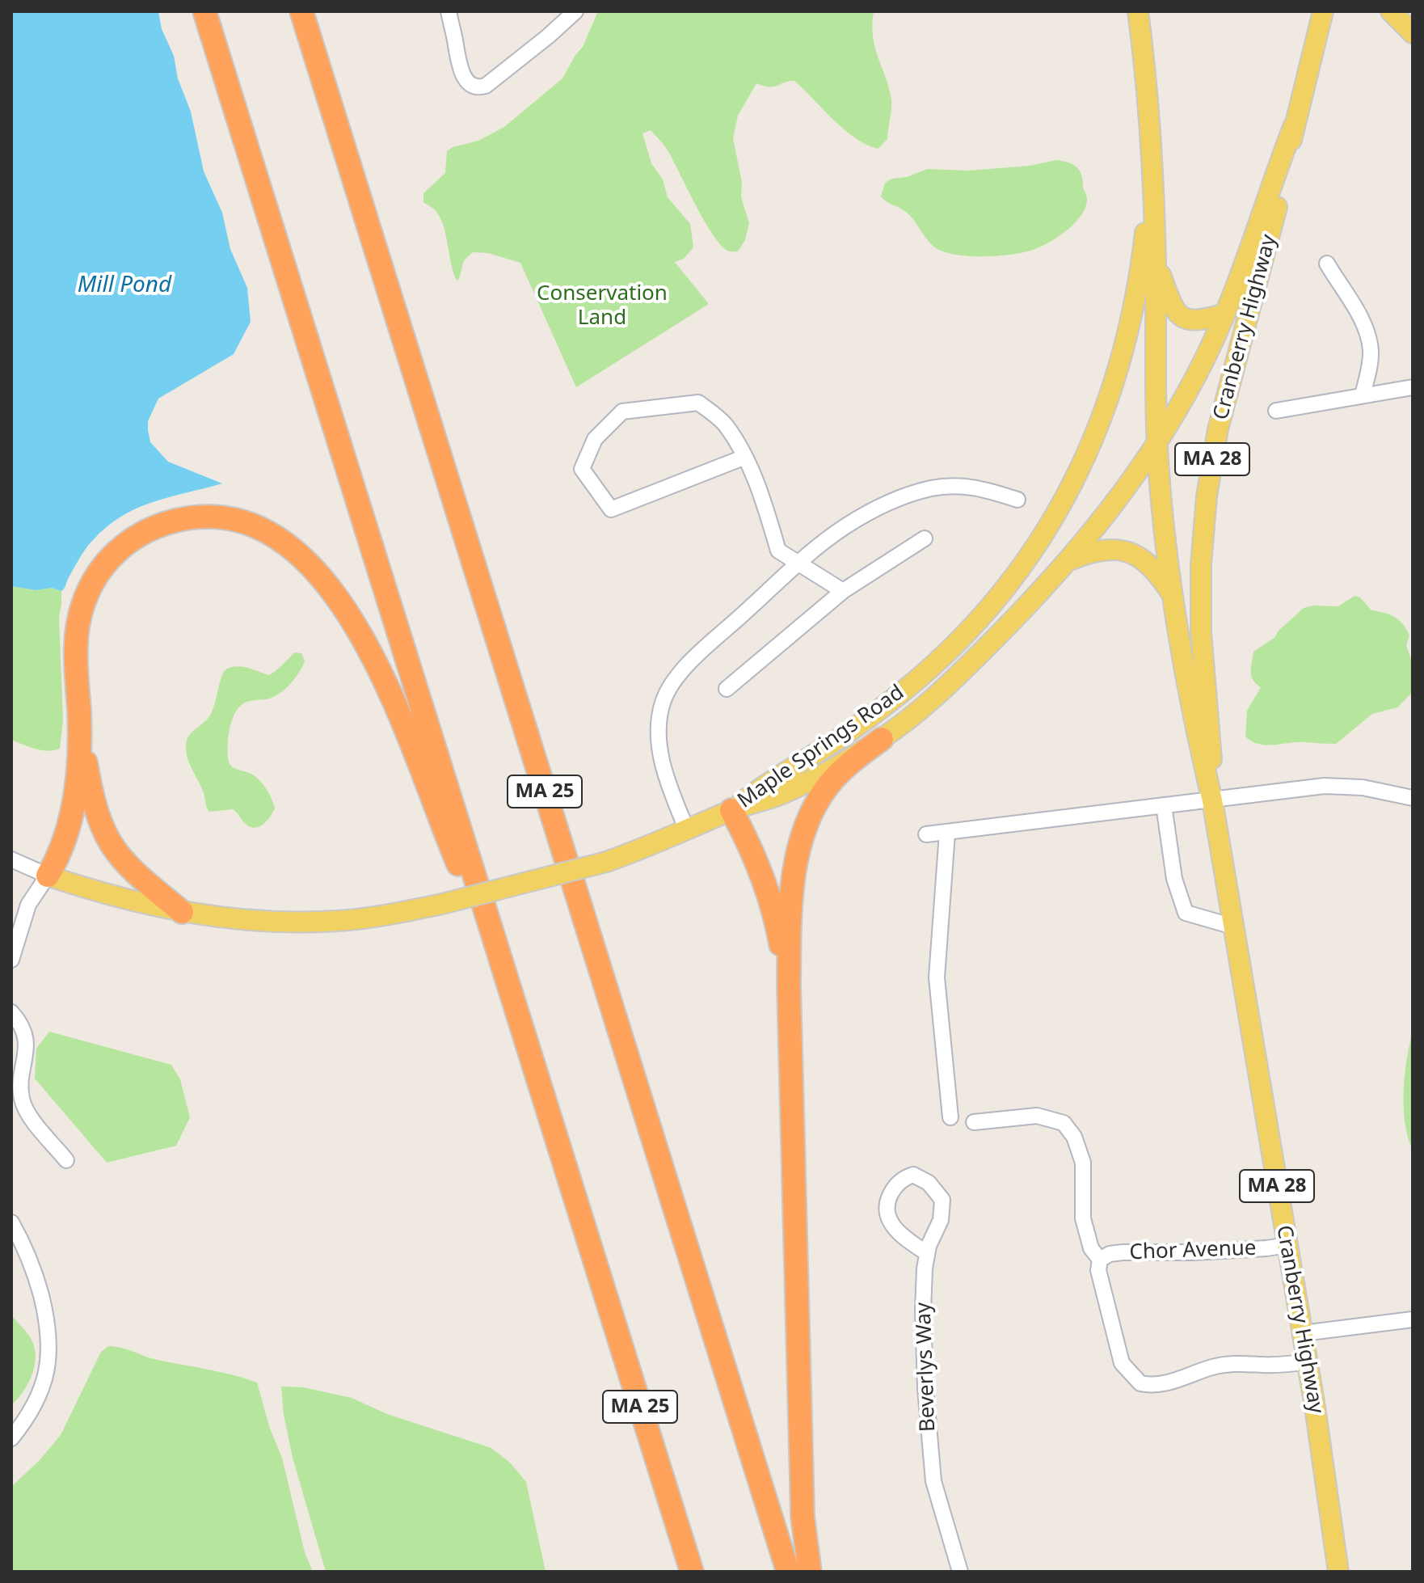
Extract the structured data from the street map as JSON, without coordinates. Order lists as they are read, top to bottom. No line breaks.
{"streets":{"highway":["MA 25"],"main road":["Cranberry Highway","MA 28","Maple Springs Road"],"street":["Chor Avenue","Beverlys Way"]},"crossings":[["Cranberry Highway","Maple Springs Road"],["Cranberry Highway","Chor Avenue"]],"water":["Mill Pond"],"parks":["Conservation Land"]}
